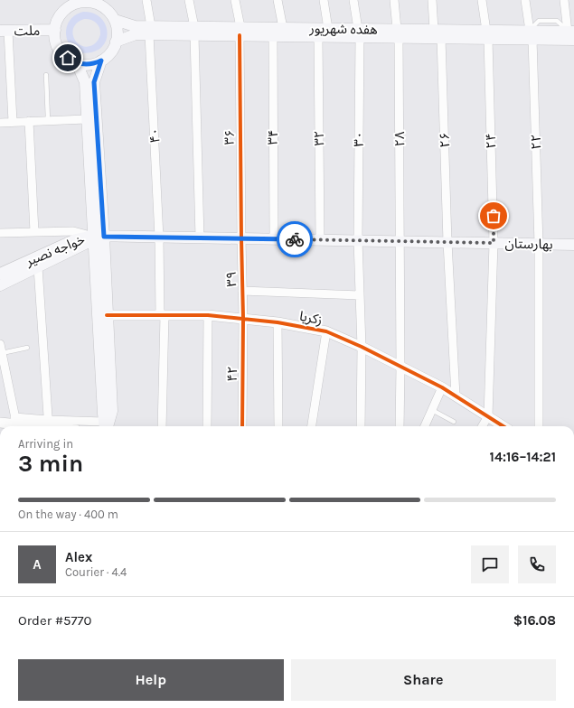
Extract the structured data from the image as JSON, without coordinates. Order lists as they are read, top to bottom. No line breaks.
{"streets":{"main road":["هفده شهریور","ملت","بهارستان","خواجه نصیر"],"street":["۴۰","۳۶","۳۴","۳۲","۳۰","۲۸","۲۶","۲۴","۲۲","۳۹","زکریا","۴۲"]},"crossings":[["هفده شهریور","ملت"],["هفده شهریور","۴۰"],["هفده شهریور","۳۶"],["هفده شهریور","۳۴"],["هفده شهریور","۳۲"],["هفده شهریور","۳۰"],["هفده شهریور","۲۸"],["هفده شهریور","۲۶"],["هفده شهریور","۲۴"],["هفده شهریور","۲۲"],["۴۰","بهارستان"],["۴۰","زکریا"],["۳۶","بهارستان"],["۳۶","۳۹"],["۳۴","بهارستان"],["۳۲","بهارستان"],["۳۰","بهارستان"],["۳۰","زکریا"],["۲۸","بهارستان"],["۲۸","زکریا"],["۲۶","بهارستان"],["۲۶","زکریا"],["۲۴","بهارستان"],["۲۴","زکریا"],["۲۲","بهارستان"],["بهارستان","خواجه نصیر"],["بهارستان","۳۹"],["۳۹","زکریا"],["۳۹","۴۲"],["زکریا","۴۲"]],"page":{"heading":["3 min","Arriving in","14:16–14:21"],"panel":["Alex","Courier · 4.4","Order #5770","$16.08"],"bar":"On the way · 400 m","round":"A","buttons":["Help","Share"]}}
